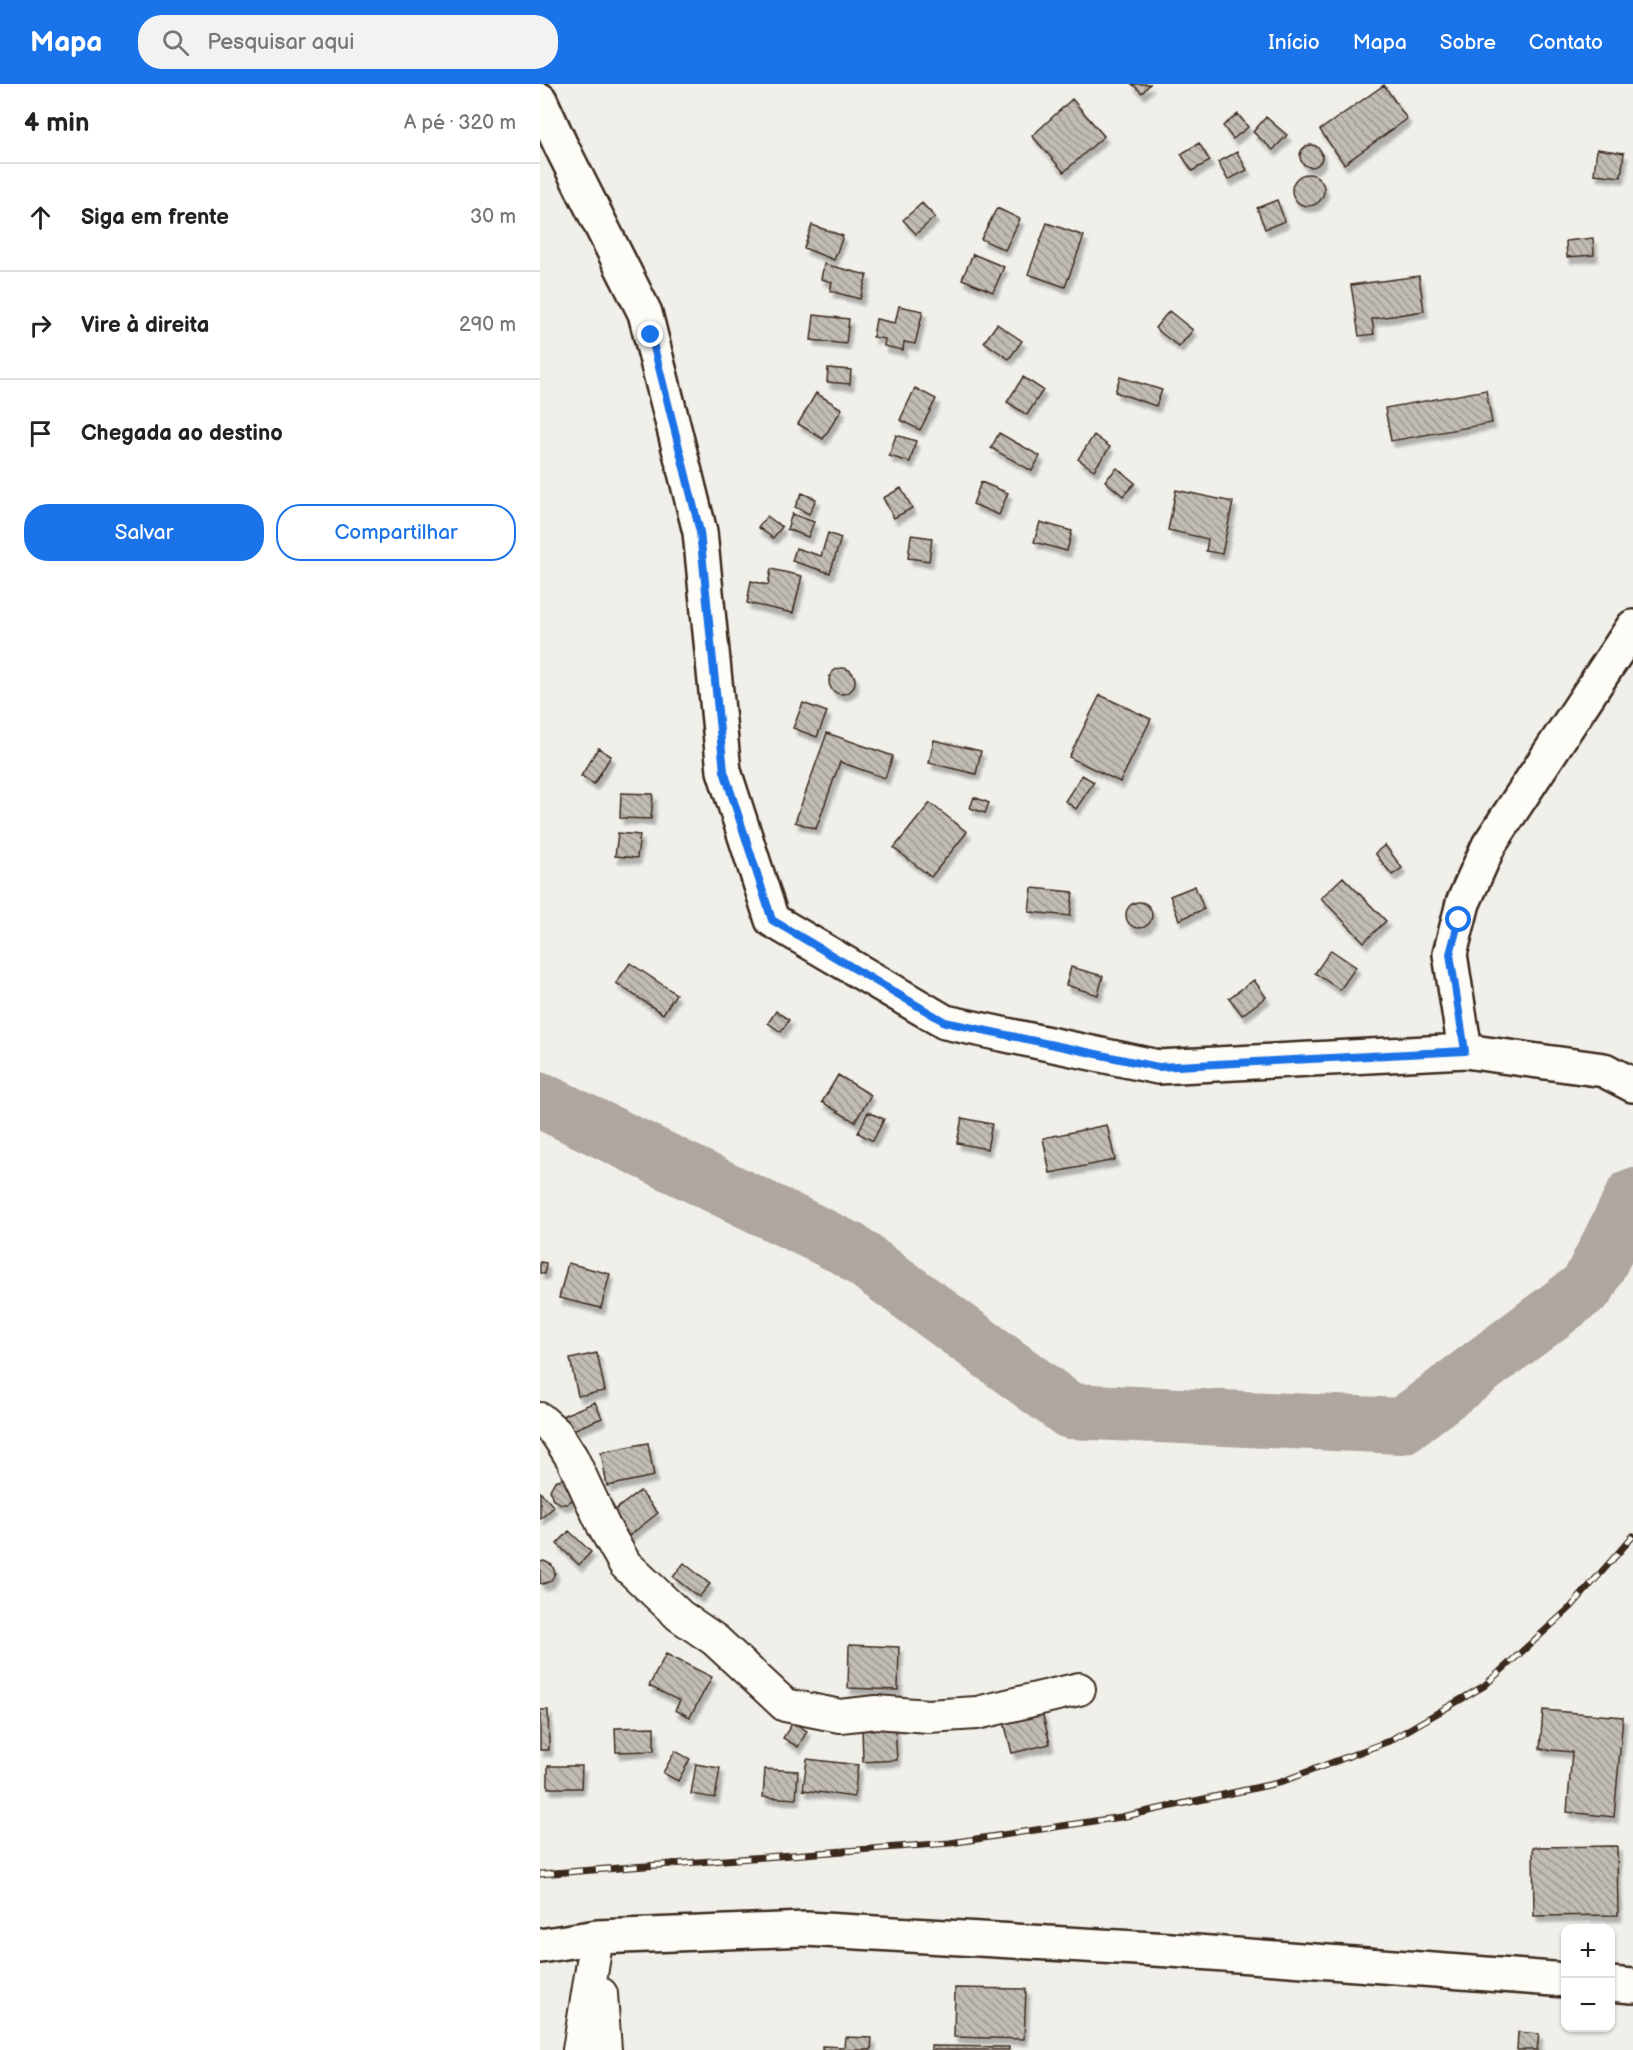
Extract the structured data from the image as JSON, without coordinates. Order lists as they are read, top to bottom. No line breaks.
{"page":{"header":"Mapa","search":"Pesquisar aqui","nav":["Início","Mapa","Sobre","Contato"],"heading":["4 min","A pé · 320 m"],"list":[["Siga em frente","30 m"],["Vire à direita","290 m"],"Chegada ao destino"],"buttons":["Salvar","Compartilhar"],"map_buttons":["+","−"]}}
